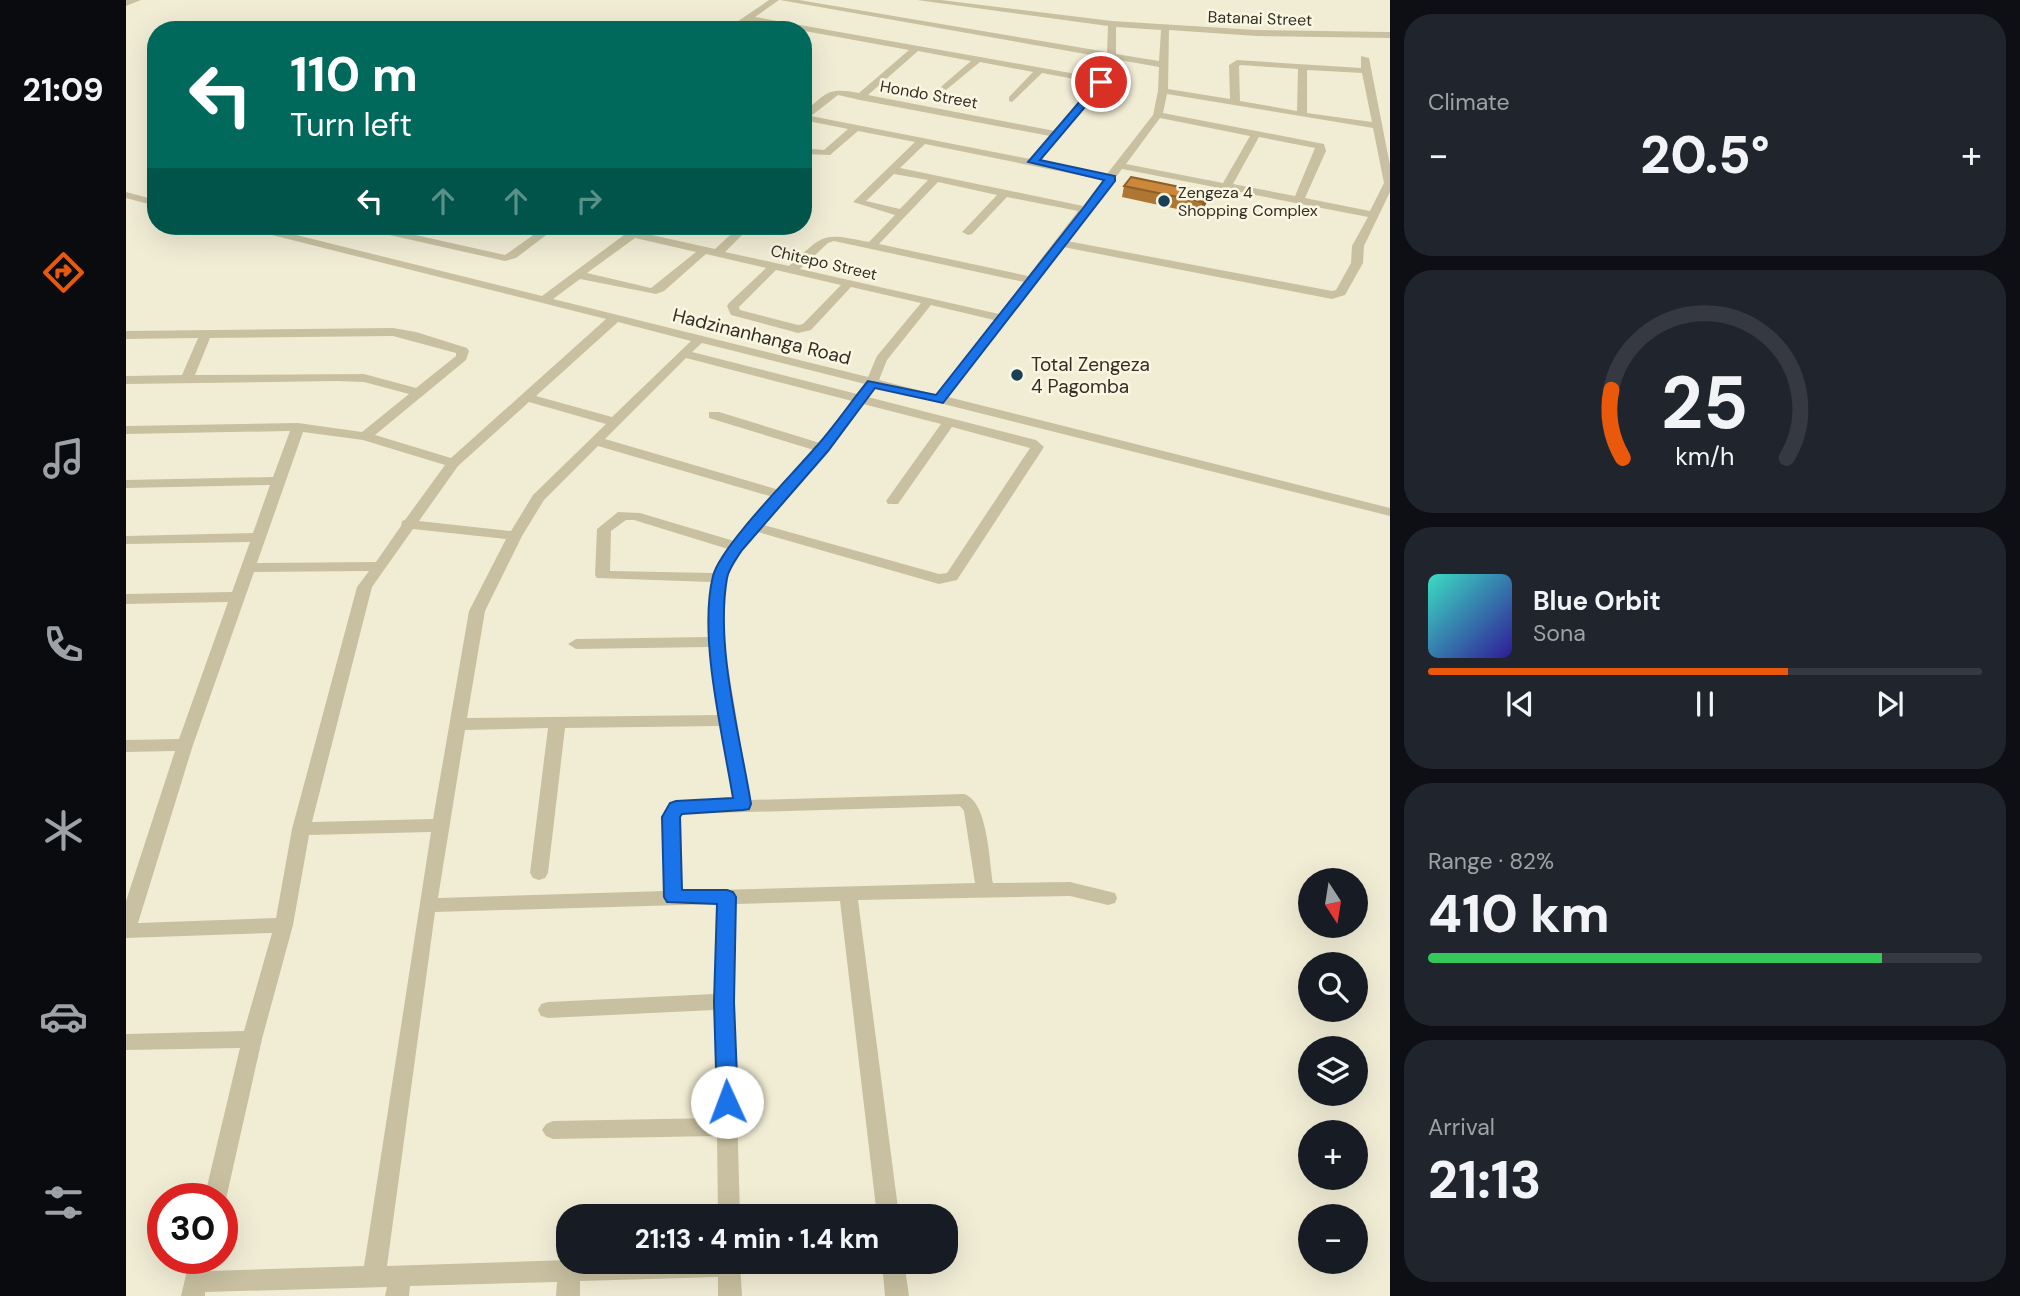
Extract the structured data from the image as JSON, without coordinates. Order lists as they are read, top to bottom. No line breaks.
{"streets":{"street":["Batanai Street","Hondo Street","Chitepo Street","Hadzinanhanga Road"]},"places":["Zengeza 4 Shopping Complex","Total Zengeza 4 Pagomba"],"north":"bottom","page":{"tabs":"21:09","tile":["Climate",["Range · 82%","410 km"],["Arrival","21:13"]],"turn":["110 m","Turn left"],"heat":["−","20.5°","+"],"song":["Blue Orbit","Sona"],"map_buttons":["+","−"],"limit":"30","trip":"21:13 · 4 min · 1.4 km","gauge":["25","km/h"]}}
